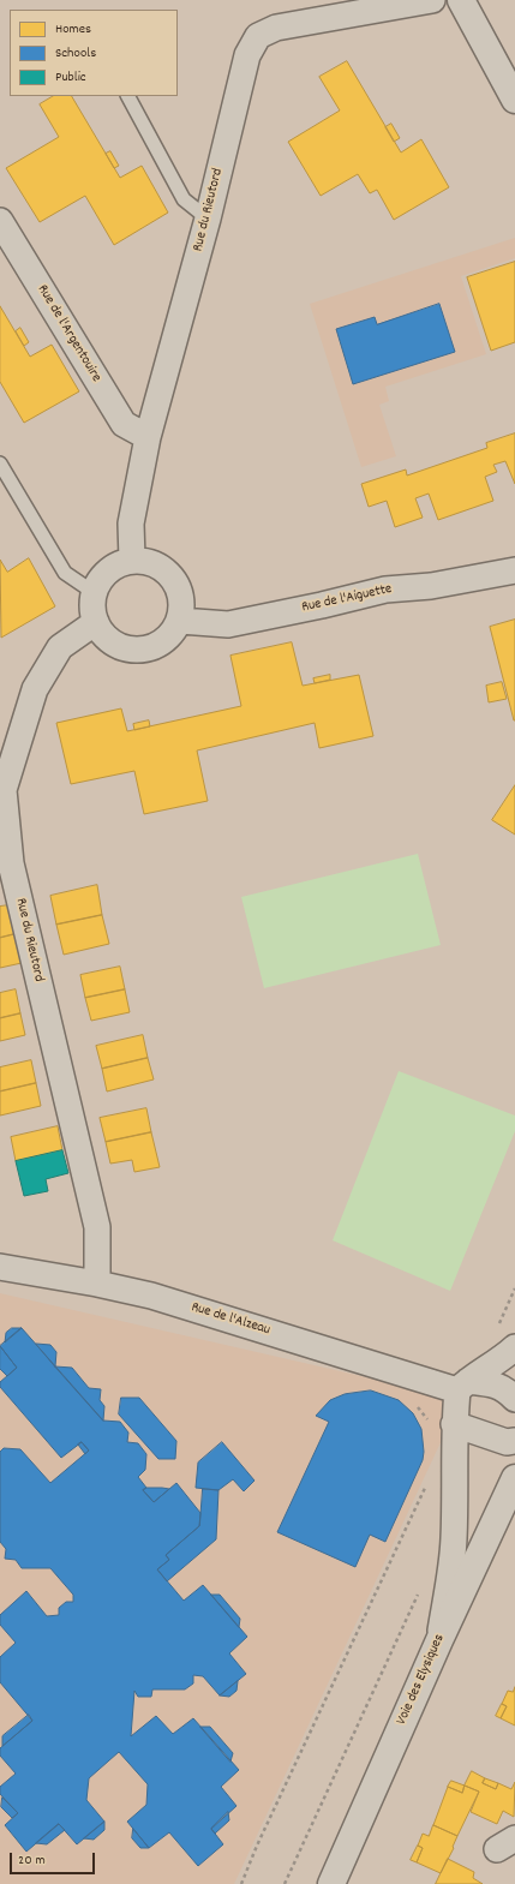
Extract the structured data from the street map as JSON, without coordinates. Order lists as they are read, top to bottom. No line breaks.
{"streets":{"street":["Rue du Rieutord","Rue de l'Argentouire","Rue de l'Aiguette","Rue de l'Alzeau","Voie des Elysiques"]},"crossings":[["Rue du Rieutord","Rue de l'Argentouire"],["Rue du Rieutord","Rue de l'Aiguette"],["Rue du Rieutord","Rue de l'Alzeau"]],"legend":["Homes","Schools","Public"],"scale_bar":"20 m"}
